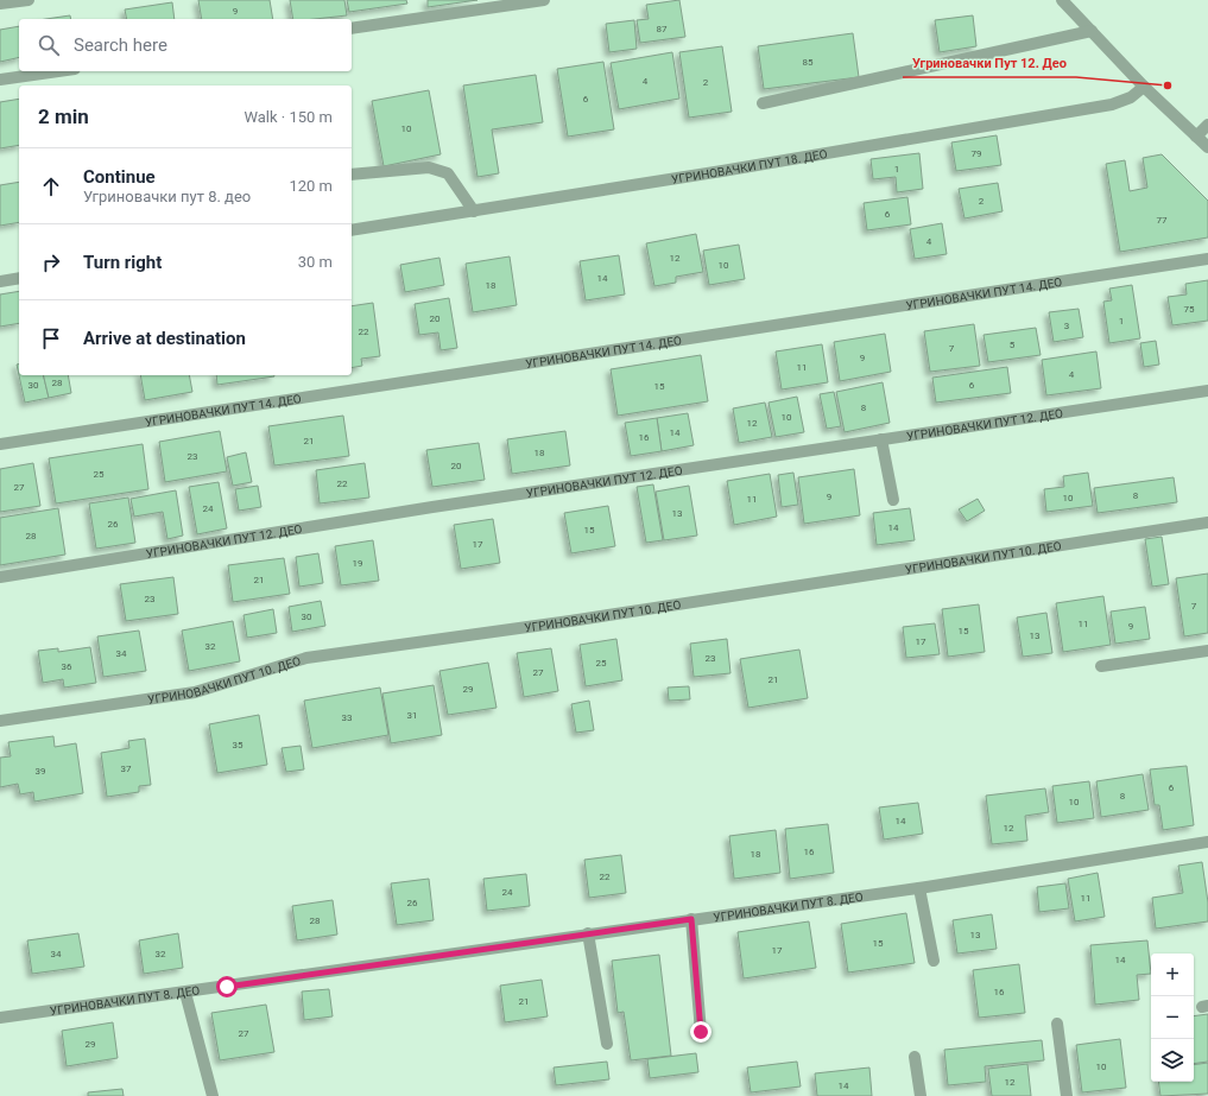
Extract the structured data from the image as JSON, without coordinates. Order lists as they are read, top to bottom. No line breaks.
{"streets":{"street":["УГРИНОВАЧКИ ПУТ 18. ДЕО","УГРИНОВАЧКИ ПУТ 14. ДЕО","УГРИНОВАЧКИ ПУТ 12. ДЕО","УГРИНОВАЧКИ ПУТ 10. ДЕО","УГРИНОВАЧКИ ПУТ 8. ДЕО"]},"places":["Угриновачки Пут 12. Део"],"house_numbers":["9","87","85","4","2","6","10","79","1","2","6","77","4","12","10","14","18","75","20","1","3","22","5","7","9","11","4","28","30","6","15","8","10","12","14","16","21","18","23","20","25","22","27","8","9","10","11","24","13","26","14","15","28","17","19","21","23","7","30","11","9","15","13","17","32","34","23","25","36","27","21","29","31","33","35","37","39","6","8","10","14","12","16","18","22","24","11","26","28","13","15","17","34","32","14","16","21","27","29","10","12","14"],"page":{"search":"Search here","heading":["2 min","Walk · 150 m"],"list":[["Continue","Угриновачки пут 8. део","120 m"],["Turn right","30 m"],"Arrive at destination"],"map_buttons":["+","−"]}}
